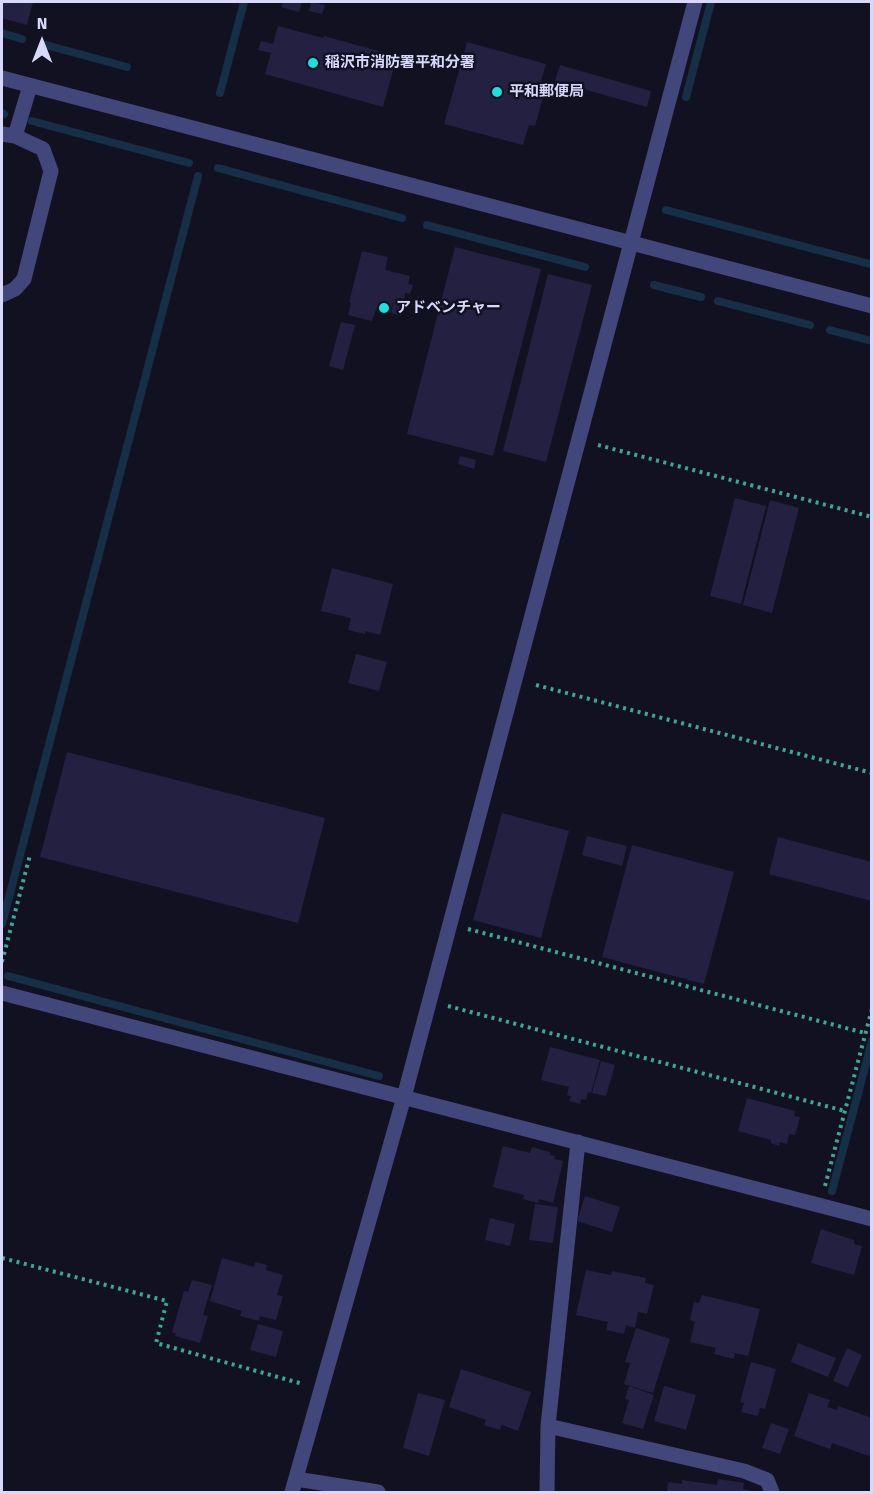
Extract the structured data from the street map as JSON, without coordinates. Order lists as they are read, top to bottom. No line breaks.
{"places":["稲沢市消防署平和分署","平和郵便局","アドベンチャー"],"north":"top"}
